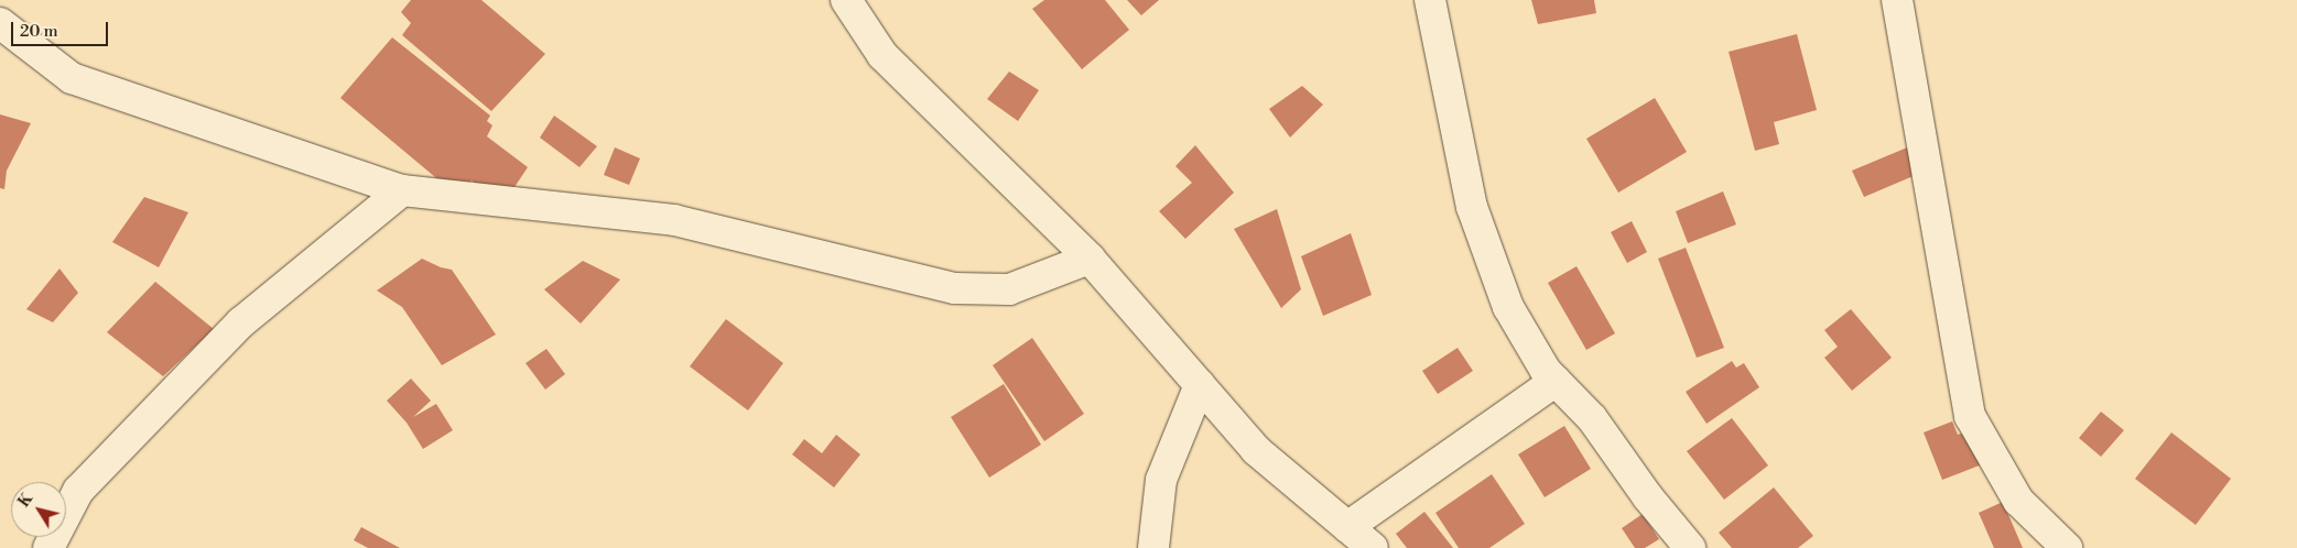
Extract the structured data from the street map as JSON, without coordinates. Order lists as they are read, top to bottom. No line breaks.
{"scale_bar":"20 m","north":"top left"}
